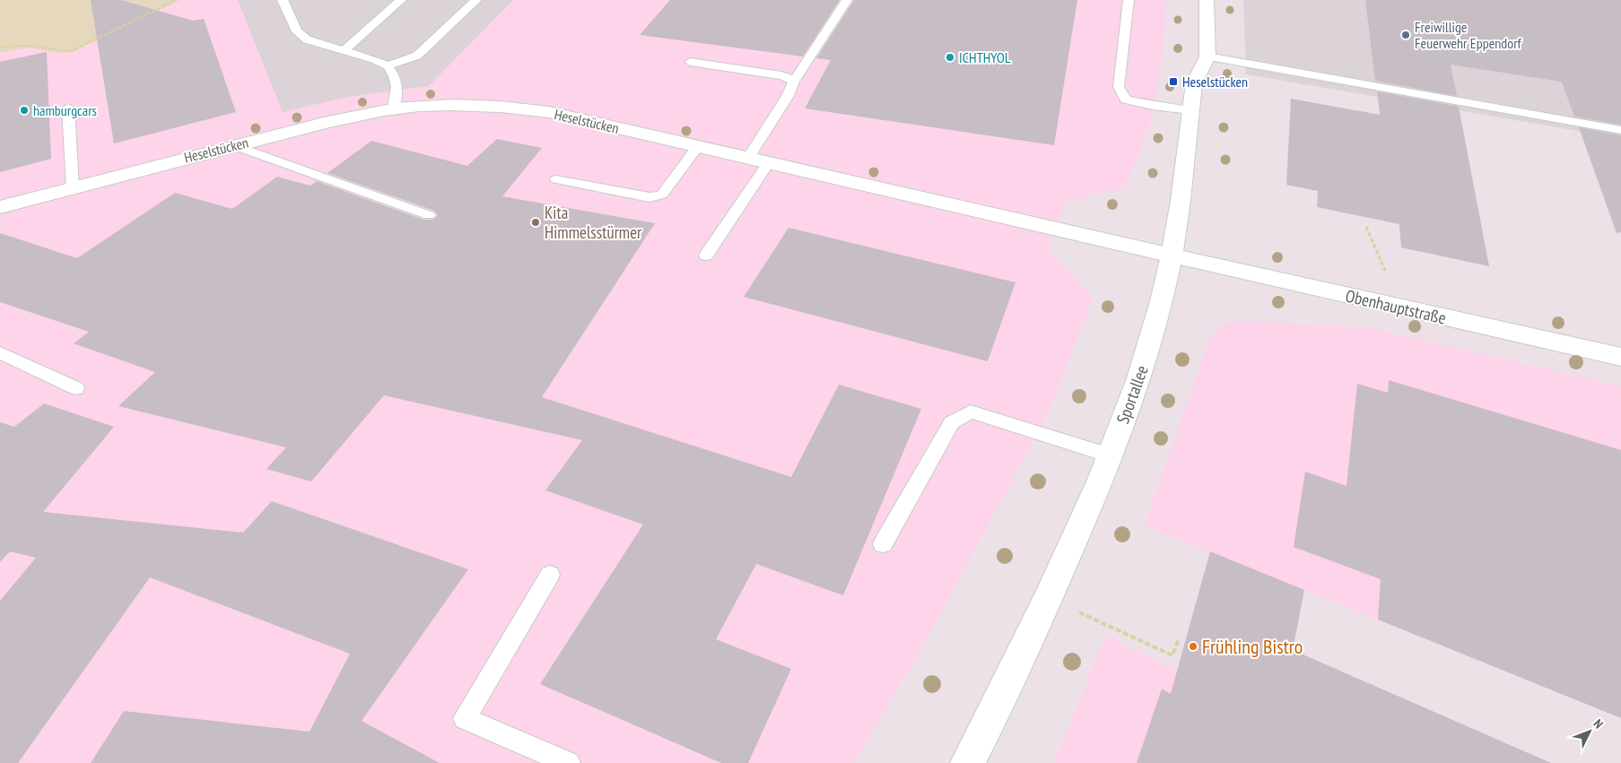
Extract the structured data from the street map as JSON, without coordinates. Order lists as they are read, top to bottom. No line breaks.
{"streets":{"street":["Heselstücken","Obenhauptstraße","Sportallee"]},"crossings":[["Heselstücken","Obenhauptstraße"],["Heselstücken","Sportallee"],["Obenhauptstraße","Sportallee"]],"places":{"other":["Freiwillige Feuerwehr Eppendorf","ICHTHYOL","hamburgcars","Kita Himmelsstürmer","Frühling Bistro"],"transit":["Heselstücken"]},"north":"top right"}
